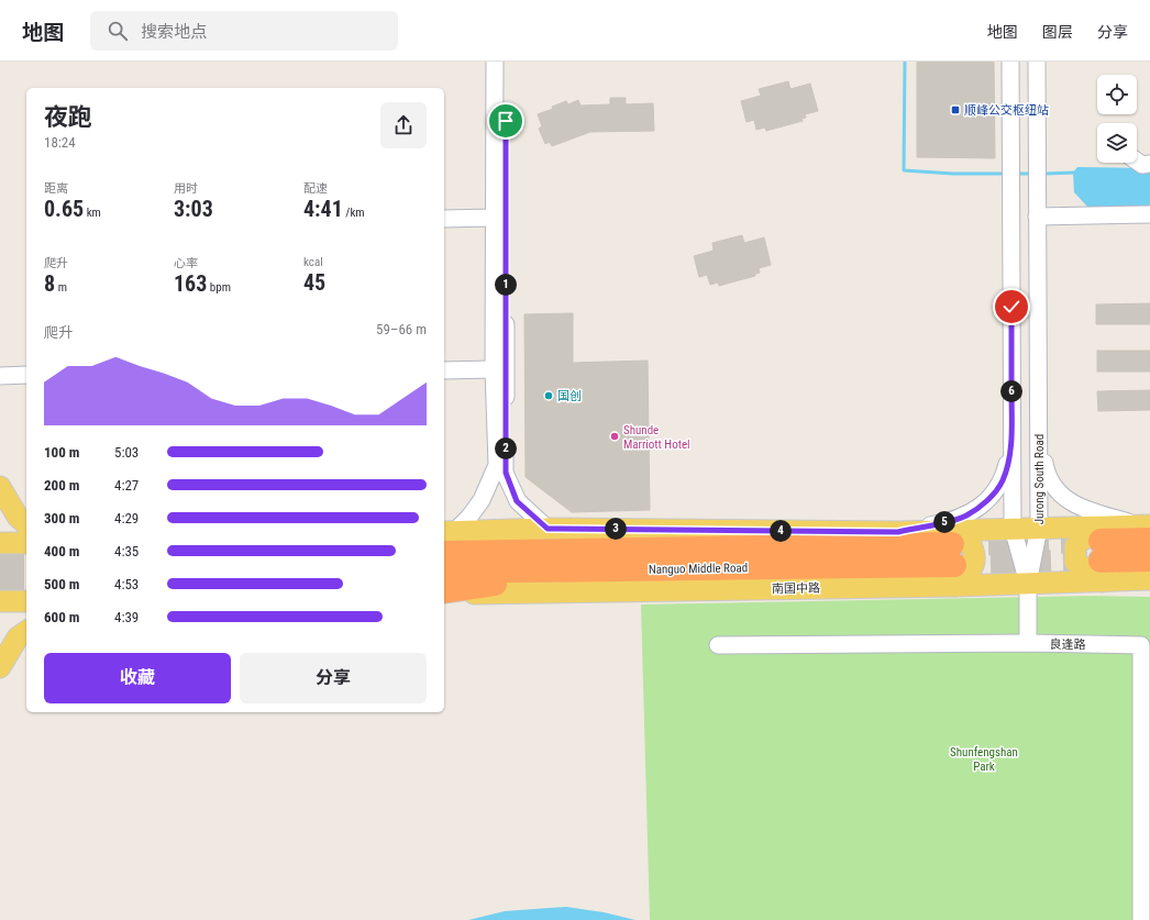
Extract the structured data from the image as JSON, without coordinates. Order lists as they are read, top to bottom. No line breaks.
{"streets":{"highway":["Nanguo Middle Road"],"main road":["南国中路"],"street":["Jurong South Road","良逢路"]},"crossings":[["Jurong South Road","南国中路"],["Nanguo Middle Road","南国中路"]],"parks":["Shunfengshan Park"],"places":{"transit":["顺峰公交枢纽站"],"other":["国创","Shunde Marriott Hotel"]},"page":{"header":"地图","search":"搜索地点","nav":["地图","图层","分享"],"heading":["夜跑","18:24"],"stats":[["距离","0.65 km"],["用时","3:03"],["配速","4:41 /km"],["爬升","8 m"],["心率","163 bpm"],["kcal","45"]],"pins":["1","6","2","5","3","4"],"chart":["爬升","59–66 m"],"list":[{"name":"100 m","note":"5:03"},{"name":"200 m","note":"4:27"},{"name":"300 m","note":"4:29"},{"name":"400 m","note":"4:35"},{"name":"500 m","note":"4:53"},{"name":"600 m","note":"4:39"}],"buttons":["收藏","分享"]}}
